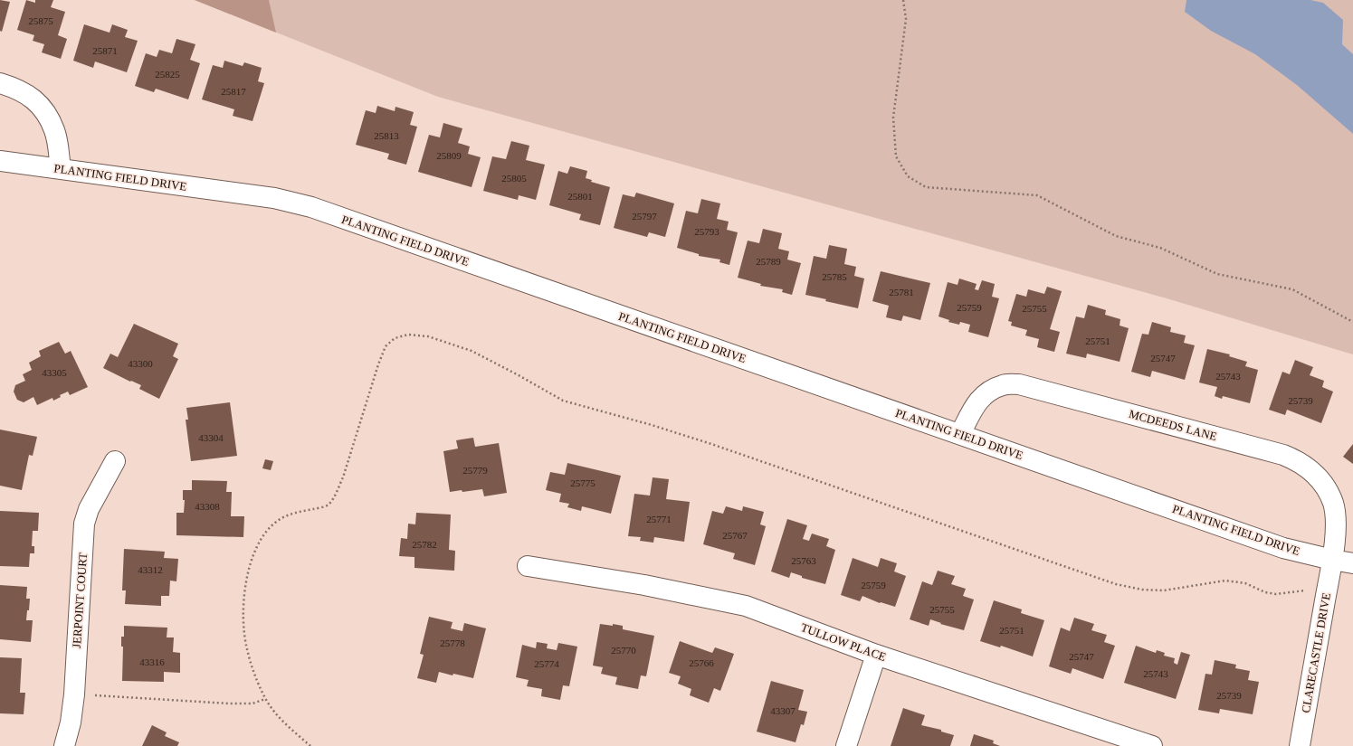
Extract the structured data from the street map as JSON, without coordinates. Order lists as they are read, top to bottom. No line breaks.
{"streets":{"street":["PLANTING FIELD DRIVE","MCDEEDS LANE","JERPOINT COURT","TULLOW PLACE","CLARECASTLE DRIVE"]},"crossings":[["PLANTING FIELD DRIVE","MCDEEDS LANE"],["PLANTING FIELD DRIVE","CLARECASTLE DRIVE"],["MCDEEDS LANE","CLARECASTLE DRIVE"]],"house_numbers":["25875","25871","25825","25817","25813","25809","25805","25801","25797","25793","25789","25785","25781","25759","25755","25751","25747","43300","43305","25743","25739","43304","25779","25775","43308","25771","25767","25782","25763","43312","25759","25755","25751","25778","25770","25747","43316","25766","25774","25743","25739","43307"]}
